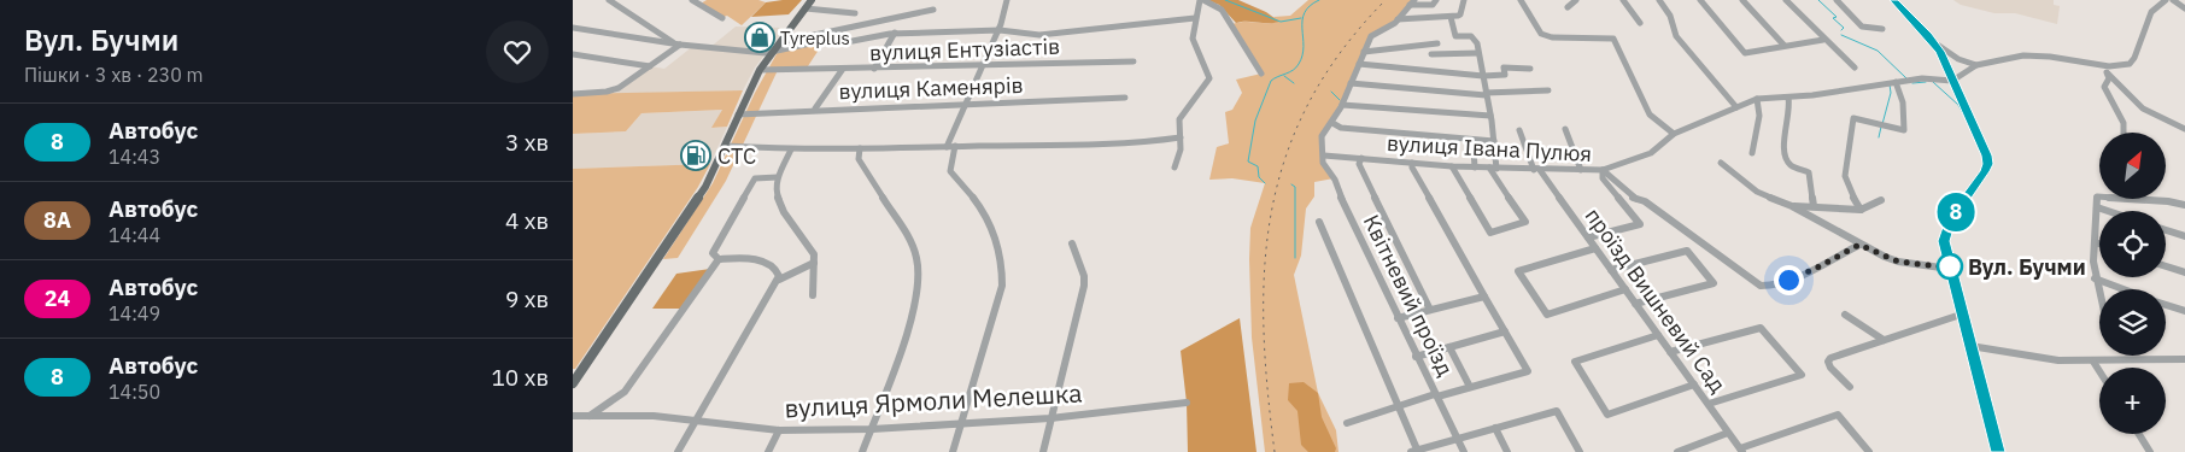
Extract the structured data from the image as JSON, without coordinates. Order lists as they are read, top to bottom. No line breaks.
{"streets":{"street":["вулиця Ентузіастів","вулиця Каменярів","вулиця Івана Пулюя","Квітневий проїзд","проїзд Вишневий Сад","вулиця Ярмоли Мелешка"]},"crossings":[["вулиця Івана Пулюя","Квітневий проїзд"],["вулиця Івана Пулюя","проїзд Вишневий Сад"]],"places":{"shop":["Tyreplus"],"fuel station":["СТС"],"other":["Вул. Бучми"]},"lines":["bus line 8"],"north":"top right","page":{"heading":["Вул. Бучми","Пішки · 3 хв · 230 m"],"on_map":"8","list":[{"mark":"8","name":"Автобус","note":"14:43","value":"3 хв"},{"mark":"8А","name":"Автобус","note":"14:44","value":"4 хв"},{"mark":"24","name":"Автобус","note":"14:49","value":"9 хв"},{"mark":"8","name":"Автобус","note":"14:50","value":"10 хв"}],"map_buttons":"+"}}
